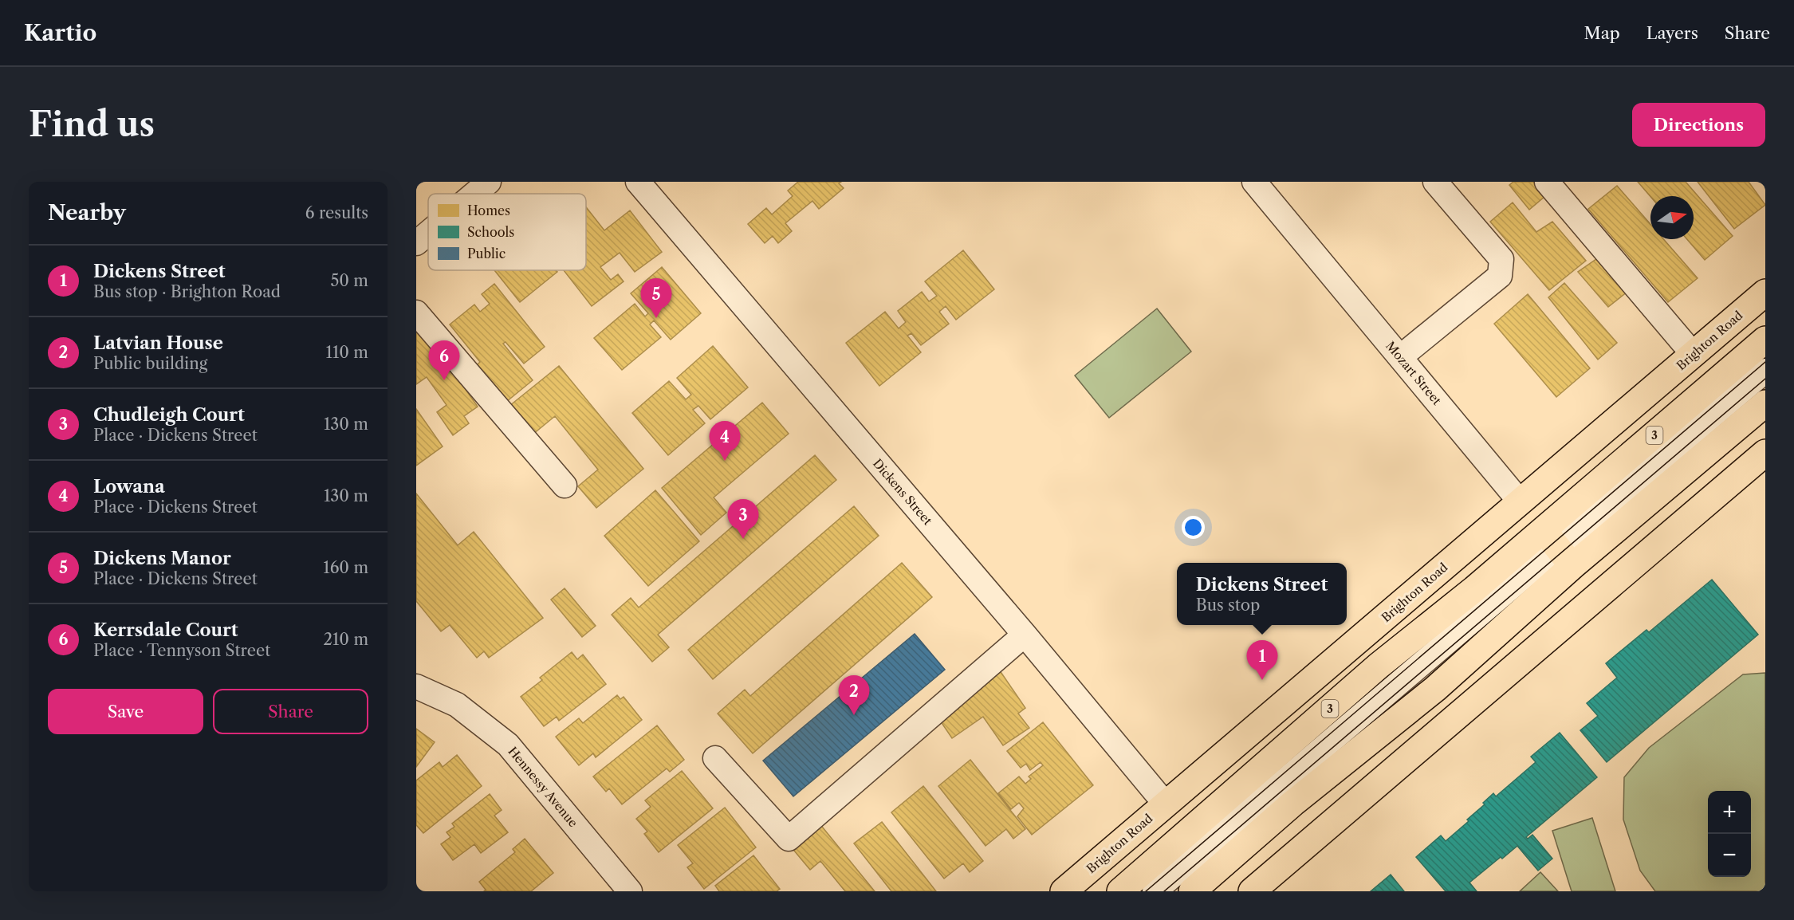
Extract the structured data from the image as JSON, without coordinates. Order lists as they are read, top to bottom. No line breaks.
{"streets":{"main road":["Brighton Road","Mozart Street","3"],"street":["Dickens Street","Hennessy Avenue"]},"crossings":[["Brighton Road","Mozart Street"],["Brighton Road","Dickens Street"],["Mozart Street","3"]],"legend":["Homes","Schools","Public"],"north":"right","page":{"header":"Kartio","nav":["Map","Layers","Share"],"buttons":["Directions",["Save","Share"]],"title":"Find us","heading":["Nearby","6 results"],"list":[{"mark":"1","name":"Dickens Street","note":"Bus stop · Brighton Road","value":"50 m"},{"mark":"2","name":"Latvian House","note":"Public building","value":"110 m"},{"mark":"3","name":"Chudleigh Court","note":"Place · Dickens Street","value":"130 m"},{"mark":"4","name":"Lowana","note":"Place · Dickens Street","value":"130 m"},{"mark":"5","name":"Dickens Manor","note":"Place · Dickens Street","value":"160 m"},{"mark":"6","name":"Kerrsdale Court","note":"Place · Tennyson Street","value":"210 m"}],"pins":["5","6","4","3","1","2"],"popup":["Dickens Street","Bus stop"],"map_buttons":["+","−"]}}
